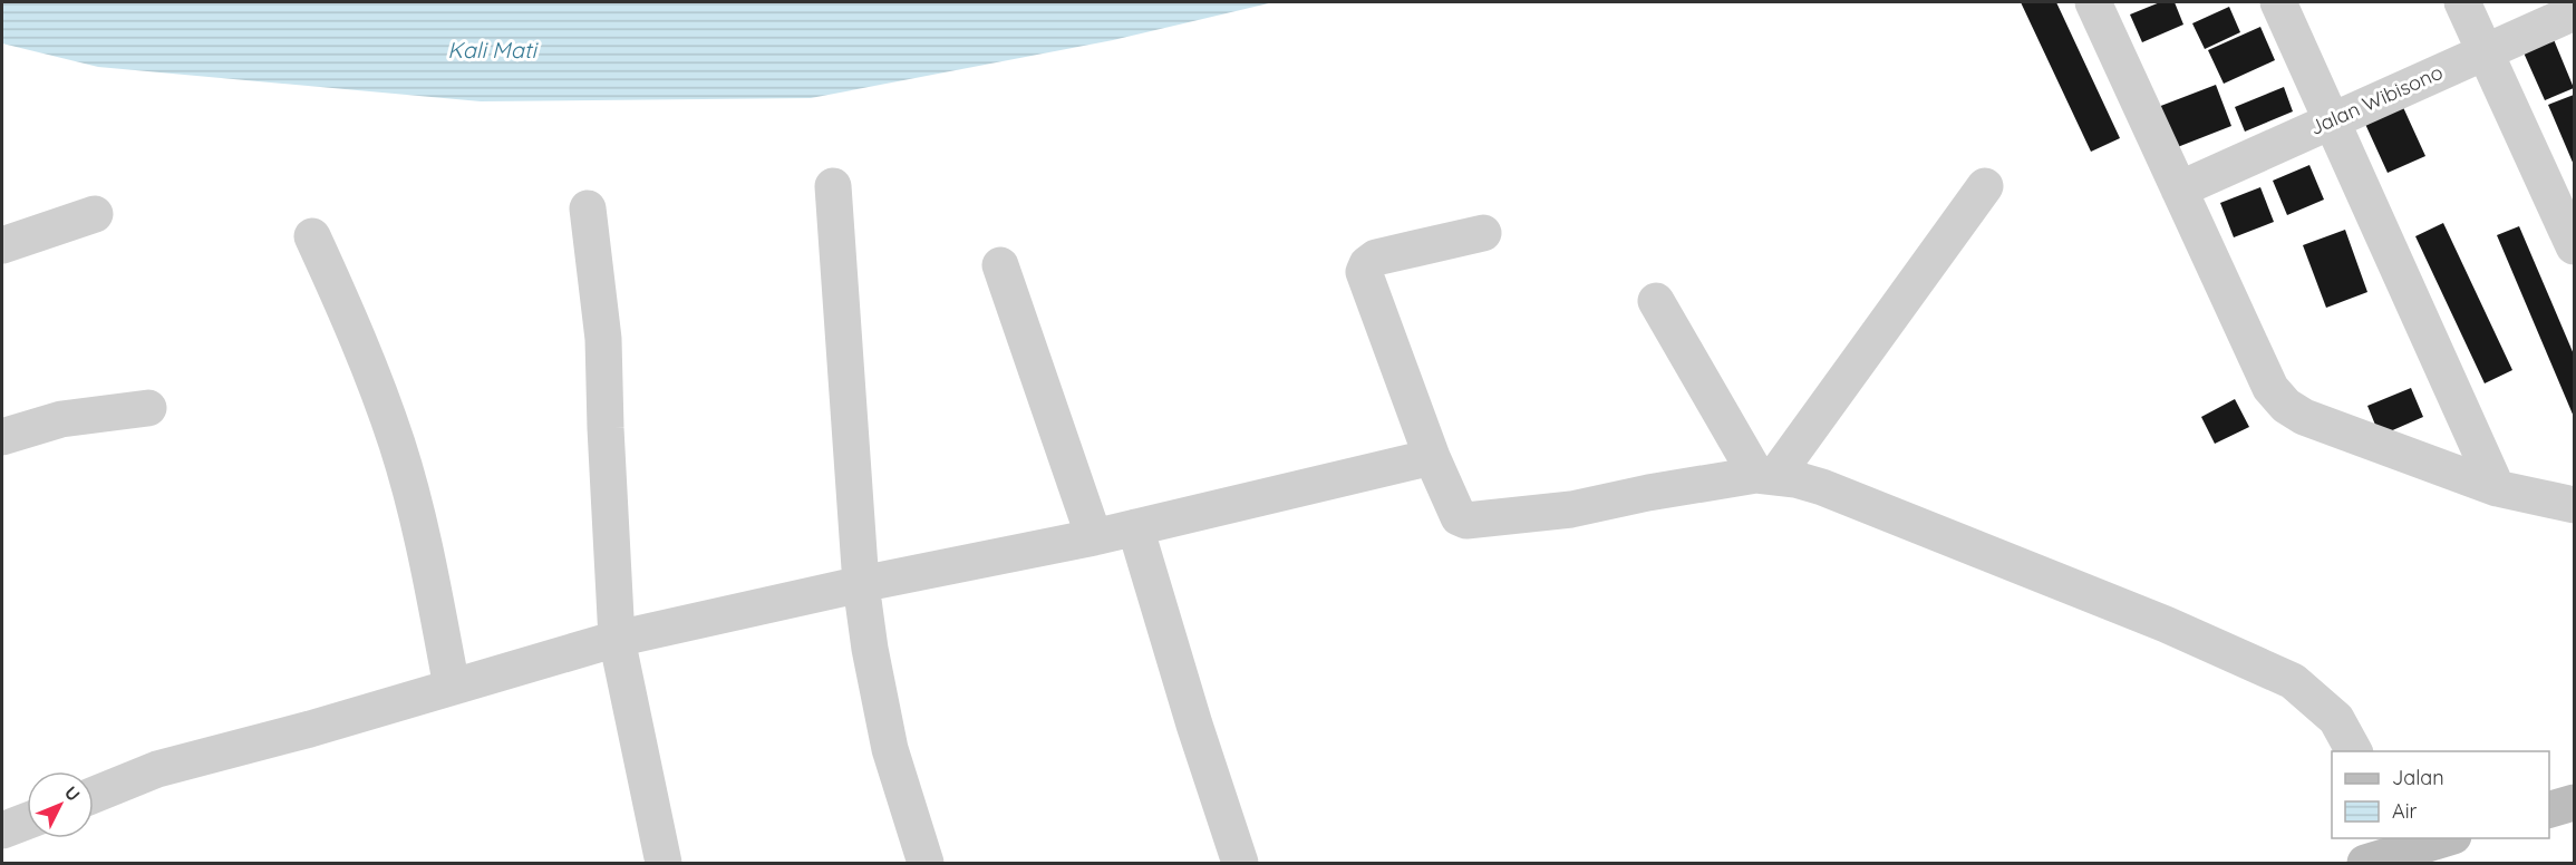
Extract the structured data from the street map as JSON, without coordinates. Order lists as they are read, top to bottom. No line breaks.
{"streets":{"street":["Jalan Wibisono"]},"water":["Kali Mati"],"legend":["Jalan","Air"],"north":"top right"}
